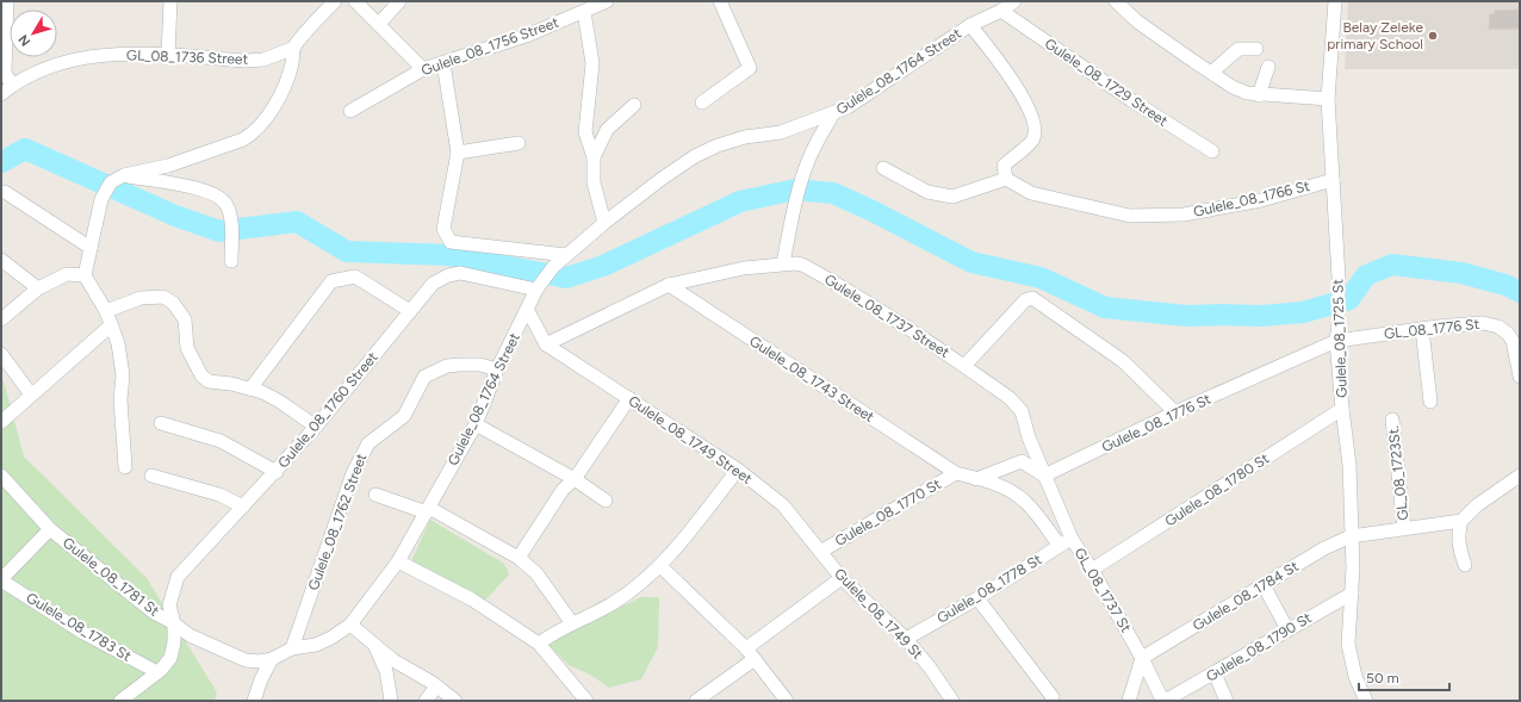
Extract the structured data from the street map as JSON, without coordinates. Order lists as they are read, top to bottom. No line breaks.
{"streets":{"street":["Gulele_08_1756 Street","GL_08_1736 Street","Gulele_08_1764 Street","Gulele_08_1729 Street","Gulele_08_1766 St","Gulele_08_1737 Street","GL_08_1776 St","Gulele_08_1725 St","Gulele_08_1743 Street","Gulele_08_1760 Street","Gulele_08_1776 St","Gulele_08_1749 Street","GL_08_1723St.","Gulele_08_1780 St","Gulele_08_1770 St","Gulele_08_1762 Street","Gulele_08_1781 St","Gulele_08_1778 St","GL_08_1737 St","Gulele_08_1784 St","Gulele_08_1749 St","Gulele_08_1783 St","Gulele_08_1790 St"]},"crossings":[["Gulele_08_1764 Street","Gulele_08_1729 Street"],["Gulele_08_1764 Street","Gulele_08_1760 Street"],["Gulele_08_1764 Street","Gulele_08_1762 Street"],["Gulele_08_1766 St","Gulele_08_1725 St"],["Gulele_08_1737 Street","Gulele_08_1743 Street"],["Gulele_08_1737 Street","Gulele_08_1776 St"],["Gulele_08_1737 Street","Gulele_08_1749 Street"],["Gulele_08_1737 Street","GL_08_1737 St"],["GL_08_1776 St","Gulele_08_1725 St"],["GL_08_1776 St","Gulele_08_1776 St"],["Gulele_08_1725 St","Gulele_08_1776 St"],["Gulele_08_1725 St","Gulele_08_1780 St"],["Gulele_08_1725 St","Gulele_08_1784 St"],["Gulele_08_1725 St","Gulele_08_1790 St"],["Gulele_08_1743 Street","Gulele_08_1770 St"],["Gulele_08_1743 Street","Gulele_08_1778 St"],["Gulele_08_1743 Street","GL_08_1737 St"],["Gulele_08_1760 Street","Gulele_08_1781 St"],["Gulele_08_1760 Street","Gulele_08_1783 St"],["Gulele_08_1776 St","GL_08_1737 St"],["Gulele_08_1749 Street","Gulele_08_1770 St"],["Gulele_08_1749 Street","Gulele_08_1749 St"],["GL_08_1723St.","Gulele_08_1784 St"],["Gulele_08_1780 St","GL_08_1737 St"],["Gulele_08_1770 St","Gulele_08_1749 St"],["Gulele_08_1781 St","Gulele_08_1783 St"],["Gulele_08_1778 St","GL_08_1737 St"],["Gulele_08_1778 St","Gulele_08_1749 St"],["GL_08_1737 St","Gulele_08_1784 St"],["GL_08_1737 St","Gulele_08_1790 St"]],"places":["Belay Zeleke primary School"],"scale_bar":"50 m","north":"bottom left"}
